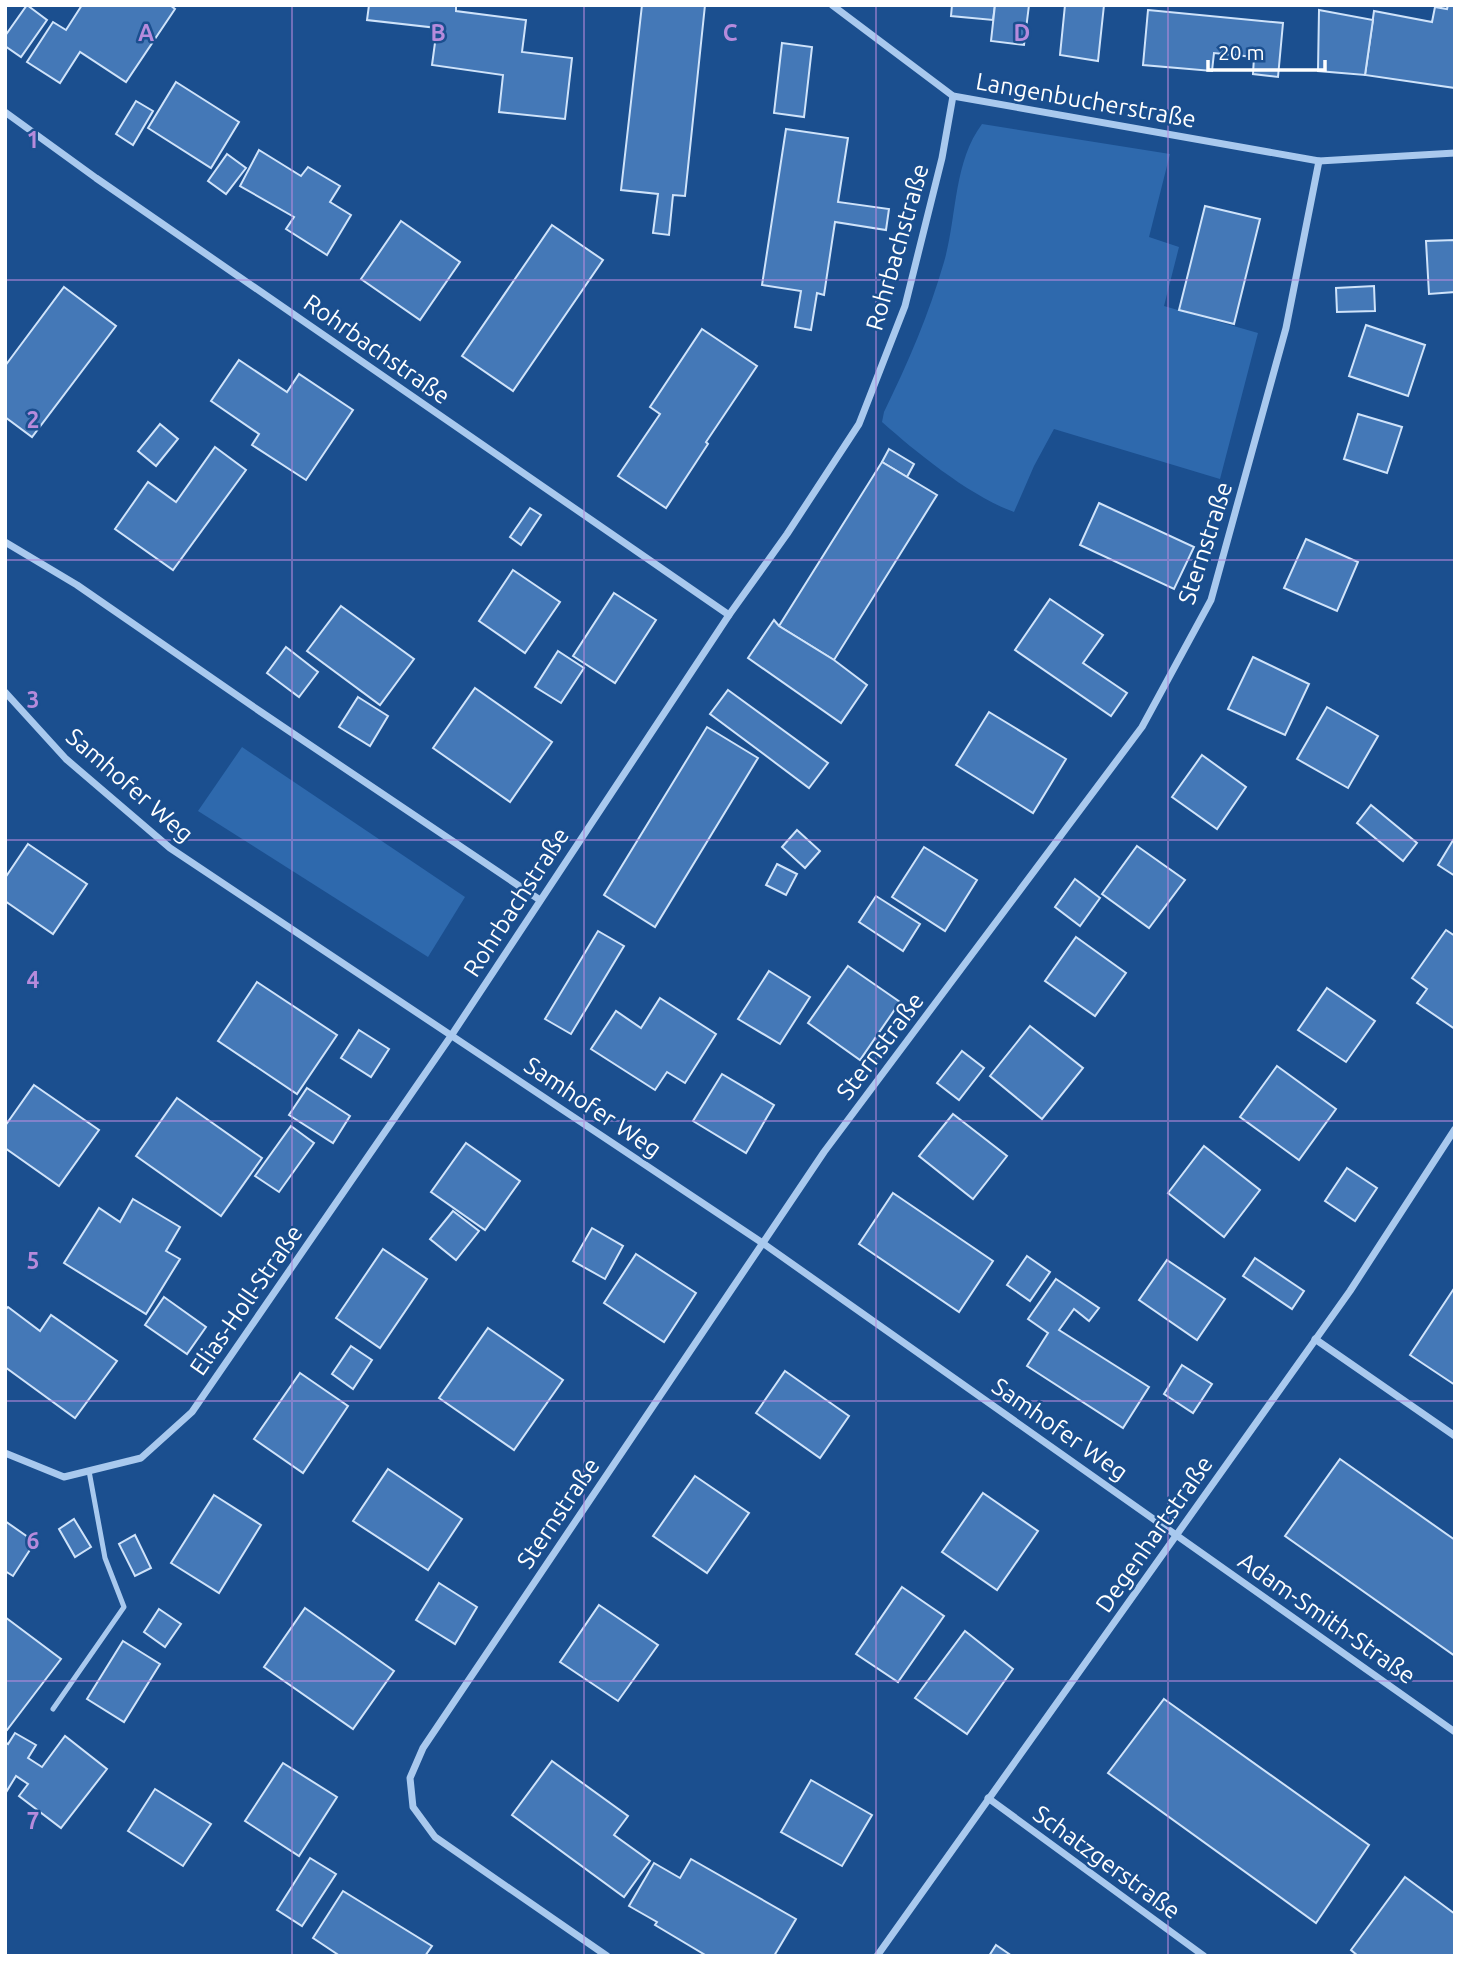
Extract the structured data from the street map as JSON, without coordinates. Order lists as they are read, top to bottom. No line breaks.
{"streets":{"street":["Langenbucherstraße","Rohrbachstraße","Sternstraße","Samhofer Weg","Elias-Holl-Straße","Degenhartstraße","Adam-Smith-Straße","Schatzgerstraße"]},"crossings":[["Langenbucherstraße","Rohrbachstraße"],["Langenbucherstraße","Sternstraße"],["Rohrbachstraße","Samhofer Weg"],["Rohrbachstraße","Elias-Holl-Straße"],["Sternstraße","Samhofer Weg"],["Samhofer Weg","Elias-Holl-Straße"],["Samhofer Weg","Degenhartstraße"],["Samhofer Weg","Adam-Smith-Straße"],["Degenhartstraße","Adam-Smith-Straße"],["Degenhartstraße","Schatzgerstraße"]],"scale_bar":"20 m","grid":{"columns":["A","B","C","D"],"rows":["1","2","3","4","5","6","7"]}}
